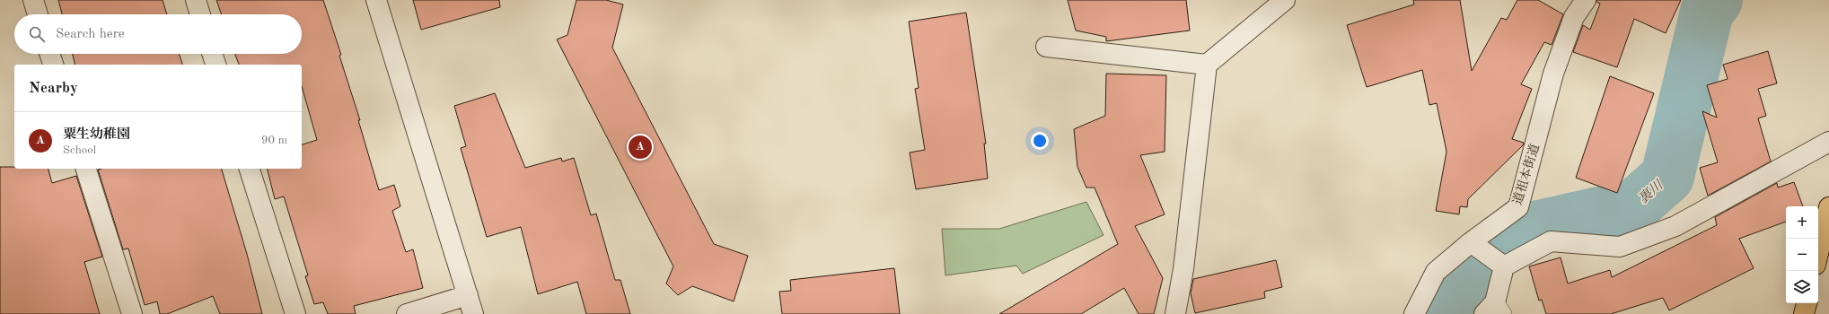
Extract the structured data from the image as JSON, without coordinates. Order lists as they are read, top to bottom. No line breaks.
{"streets":{"street":["道祖本街道"]},"water":["裏川"],"page":{"search":"Search here","heading":"Nearby","list":[{"mark":"A","name":"粟生幼稚園","note":"School","value":"90 m"}],"pins":"A","map_buttons":["+","−"]}}
